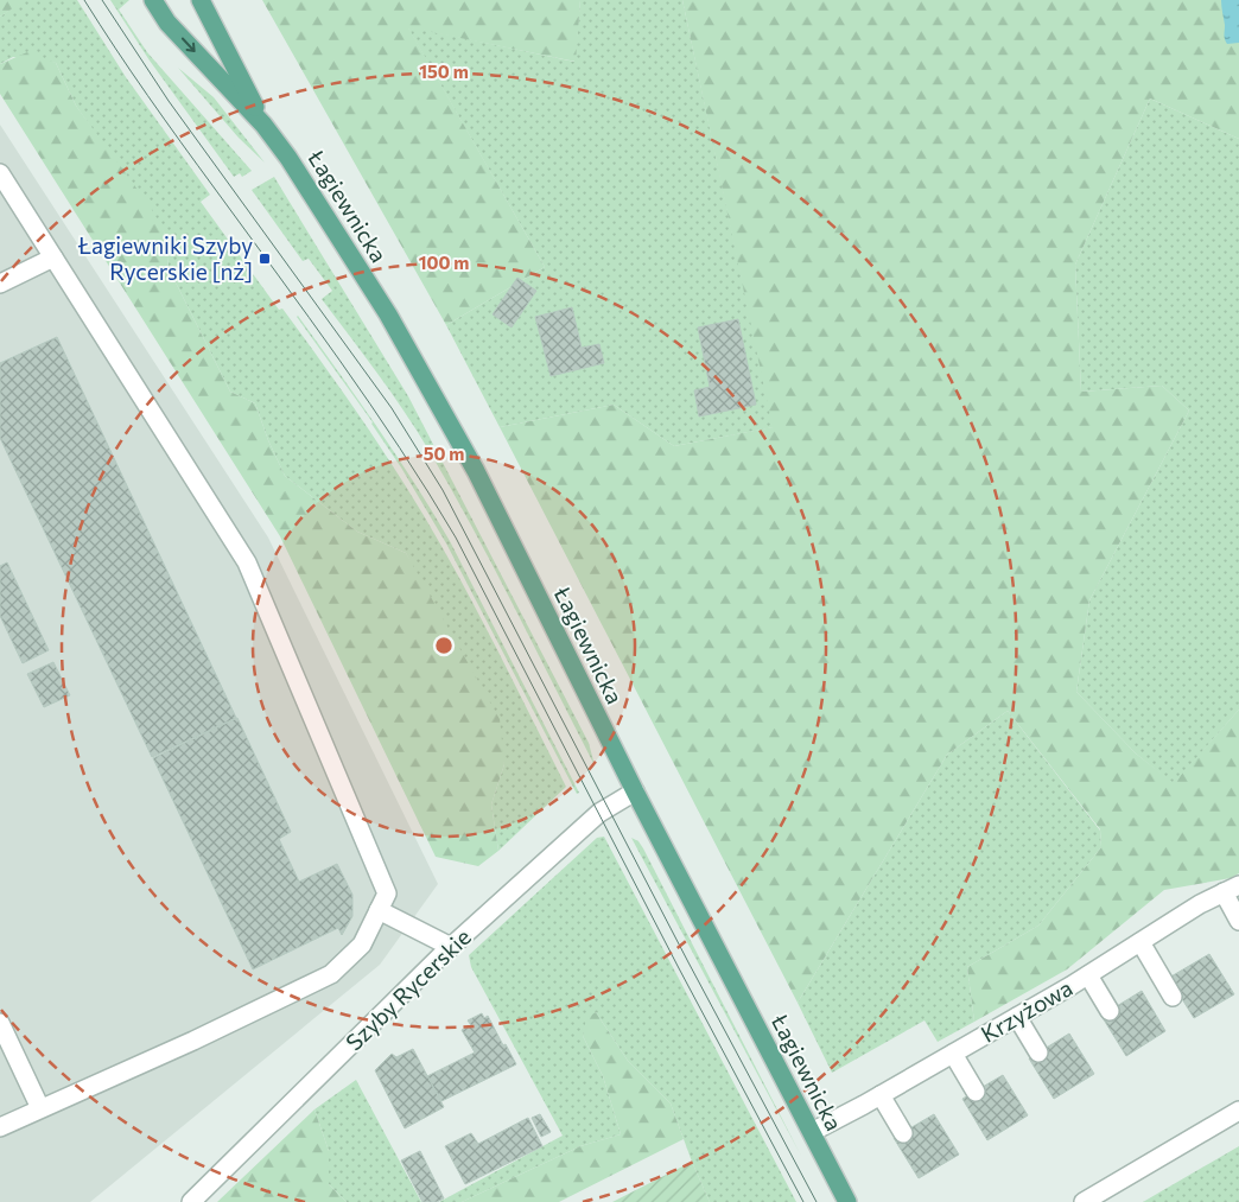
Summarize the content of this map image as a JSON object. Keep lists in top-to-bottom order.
{
  "streets": {
    "main road": ["Łagiewnicka"],
    "street": ["Szyby Rycerskie", "Krzyżowa"]
  },
  "crossings": [
    ["Łagiewnicka", "Szyby Rycerskie"],
    ["Łagiewnicka", "Krzyżowa"]
  ],
  "places": {
    "transit": ["Łagiewniki Szyby Rycerskie [nż]"]
  },
  "rings": ["150 m", "100 m", "50 m"]
}
